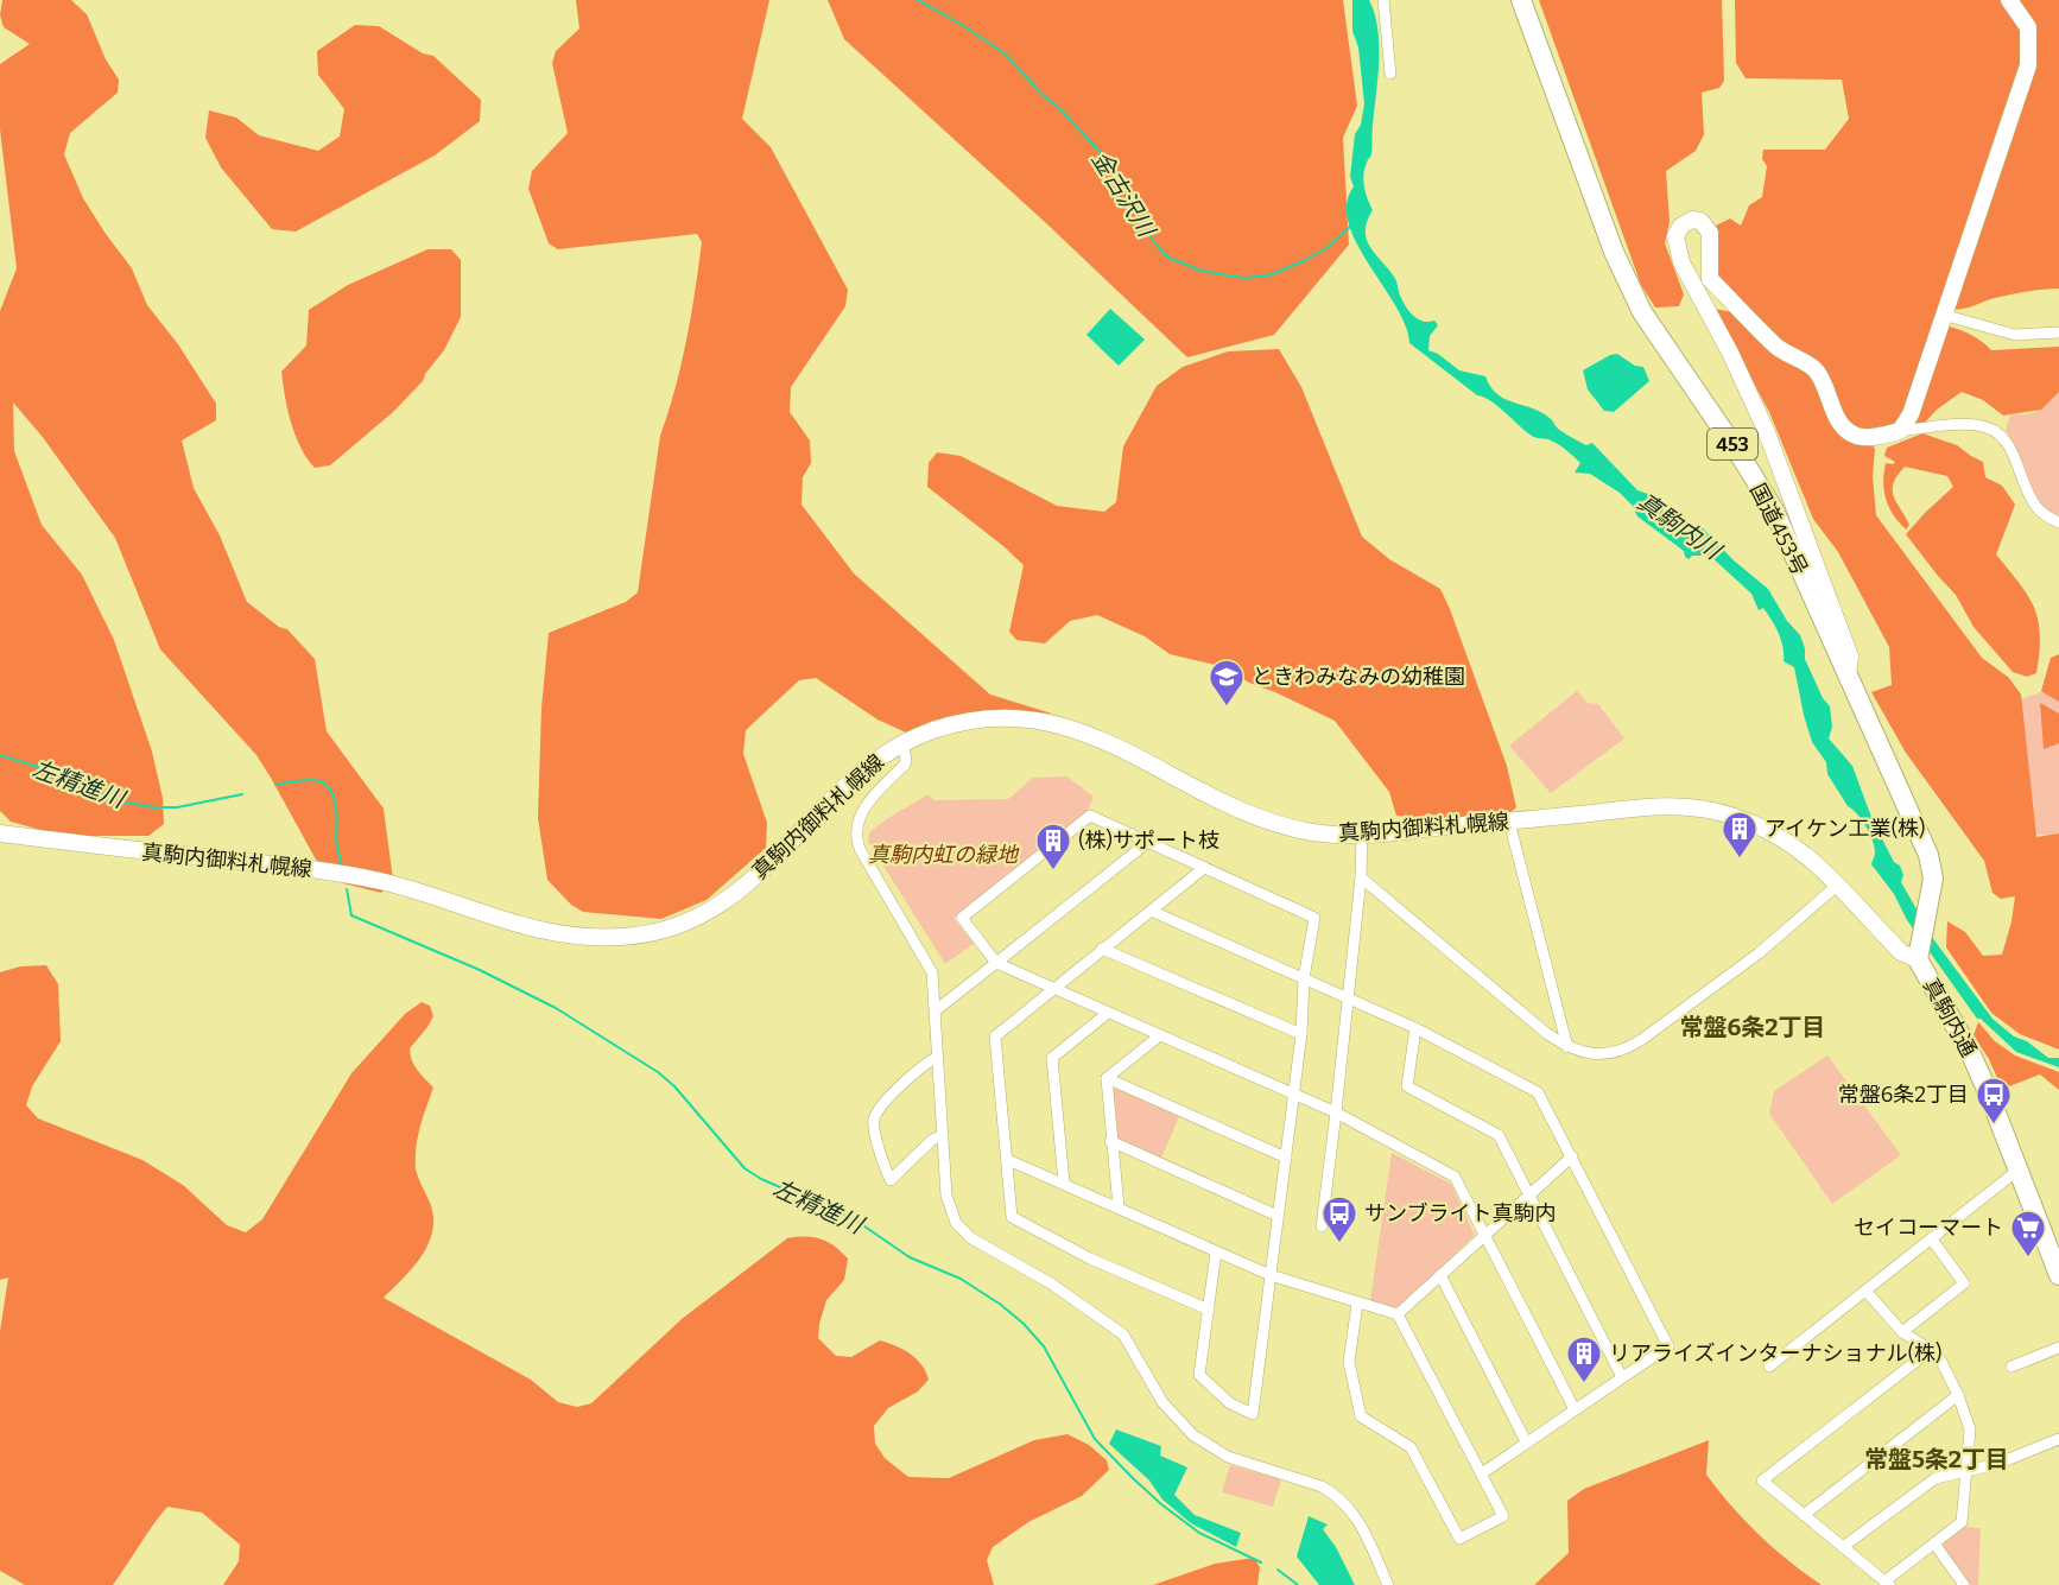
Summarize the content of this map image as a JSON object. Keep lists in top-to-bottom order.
{
  "streets": {
    "highway": ["453", "国道453号", "真駒内通"],
    "main road": ["真駒内御料札幌線"]
  },
  "crossings": [
    ["国道453号", "真駒内御料札幌線"],
    ["国道453号", "真駒内通"],
    ["真駒内御料札幌線", "真駒内通"]
  ],
  "districts": ["常盤6条2丁目", "常盤5条2丁目"],
  "water": ["金古沢川", "真駒内川", "左精進川"],
  "parks": ["真駒内虹の緑地"],
  "places": {
    "school or university": ["ときわみなみの幼稚園"],
    "building": ["アイケン工業(株)", "(株)サポート枝", "リアライズインターナショナル(株)"],
    "bus stop": ["常盤6条2丁目", "サンブライト真駒内"],
    "supermarket": ["セイコーマート"]
  }
}
